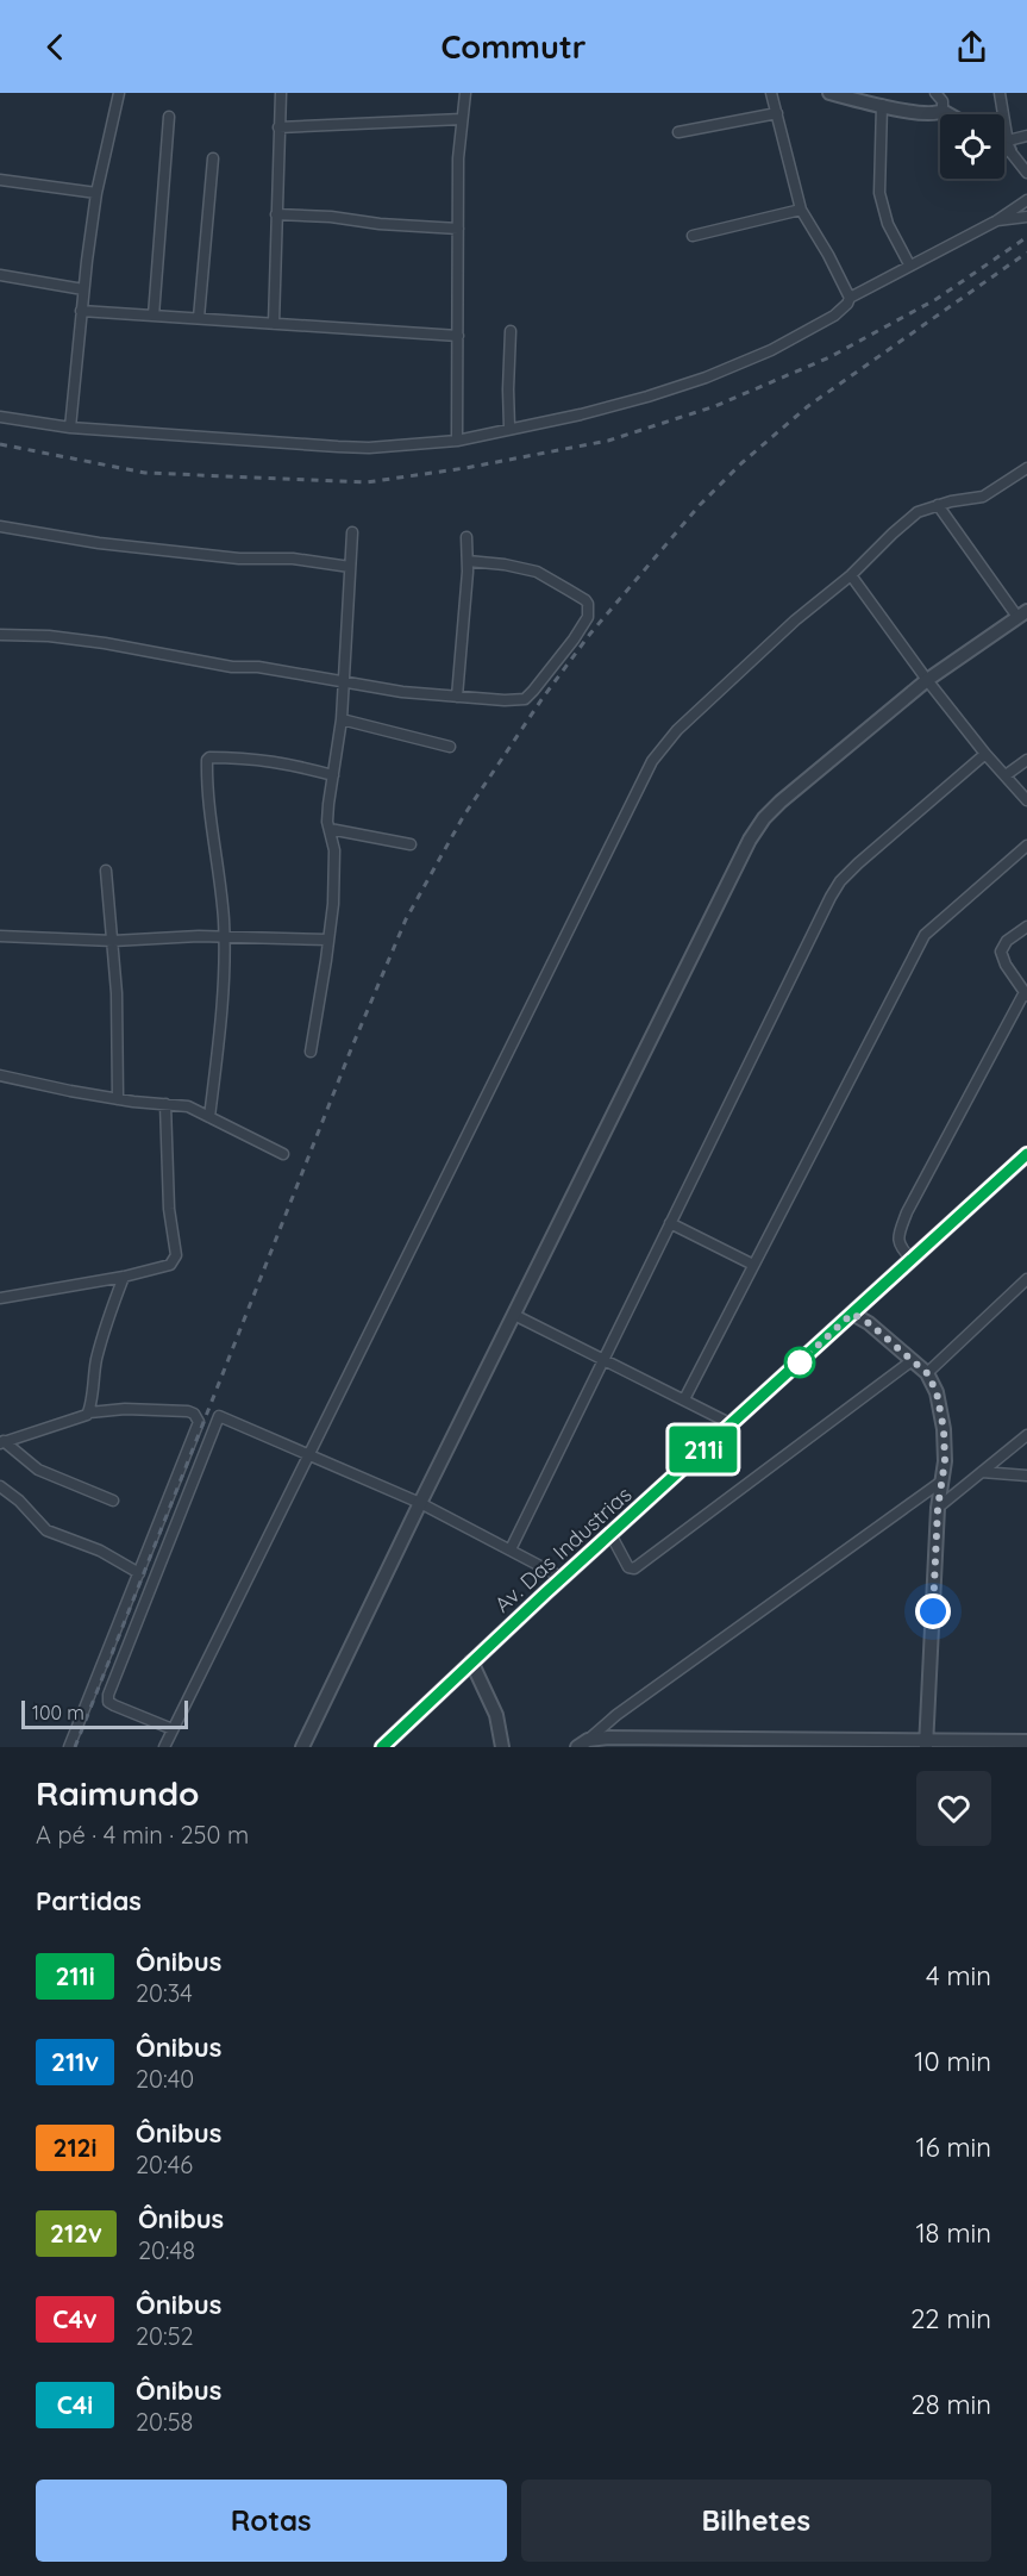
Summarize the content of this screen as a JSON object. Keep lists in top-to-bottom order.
{
  "streets": {
    "main road": ["Av. Das Industrias"]
  },
  "lines": ["bus line 211i"],
  "scale_bar": "100 m",
  "page": {
    "header": "Commutr",
    "on_map": "211i",
    "scale": "100 m",
    "heading": [
      ["Raimundo", "A pé · 4 min · 250 m"],
      "Partidas"
    ],
    "list": [
      {
        "mark": "211i",
        "name": "Ônibus",
        "note": "20:34",
        "value": "4 min"
      },
      {
        "mark": "211v",
        "name": "Ônibus",
        "note": "20:40",
        "value": "10 min"
      },
      {
        "mark": "212i",
        "name": "Ônibus",
        "note": "20:46",
        "value": "16 min"
      },
      {
        "mark": "212v",
        "name": "Ônibus",
        "note": "20:48",
        "value": "18 min"
      },
      {
        "mark": "C4v",
        "name": "Ônibus",
        "note": "20:52",
        "value": "22 min"
      },
      {
        "mark": "C4i",
        "name": "Ônibus",
        "note": "20:58",
        "value": "28 min"
      }
    ],
    "buttons": ["Rotas", "Bilhetes"]
  }
}
